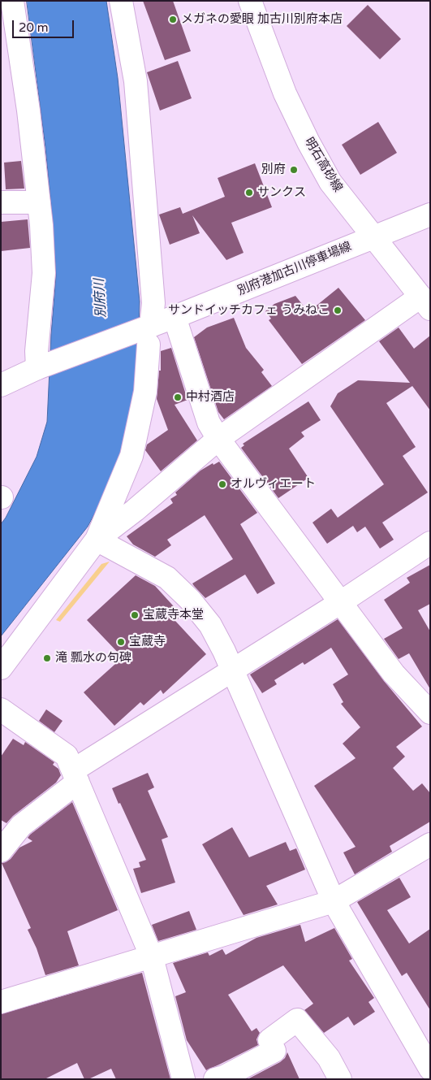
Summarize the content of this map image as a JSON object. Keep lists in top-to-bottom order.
{
  "streets": {
    "street": ["明石高砂線", "別府港加古川停車場線"]
  },
  "crossings": [
    ["明石高砂線", "別府港加古川停車場線"]
  ],
  "water": ["別府川"],
  "places": [
    "メガネの愛眼 加古川別府本店",
    "別府",
    "サンクス",
    "サンドイッチカフェ うみねこ",
    "中村酒店",
    "オルヴィエート",
    "宝蔵寺本堂",
    "宝蔵寺",
    "滝 瓢水の句碑"
  ],
  "scale_bar": "20 m"
}
